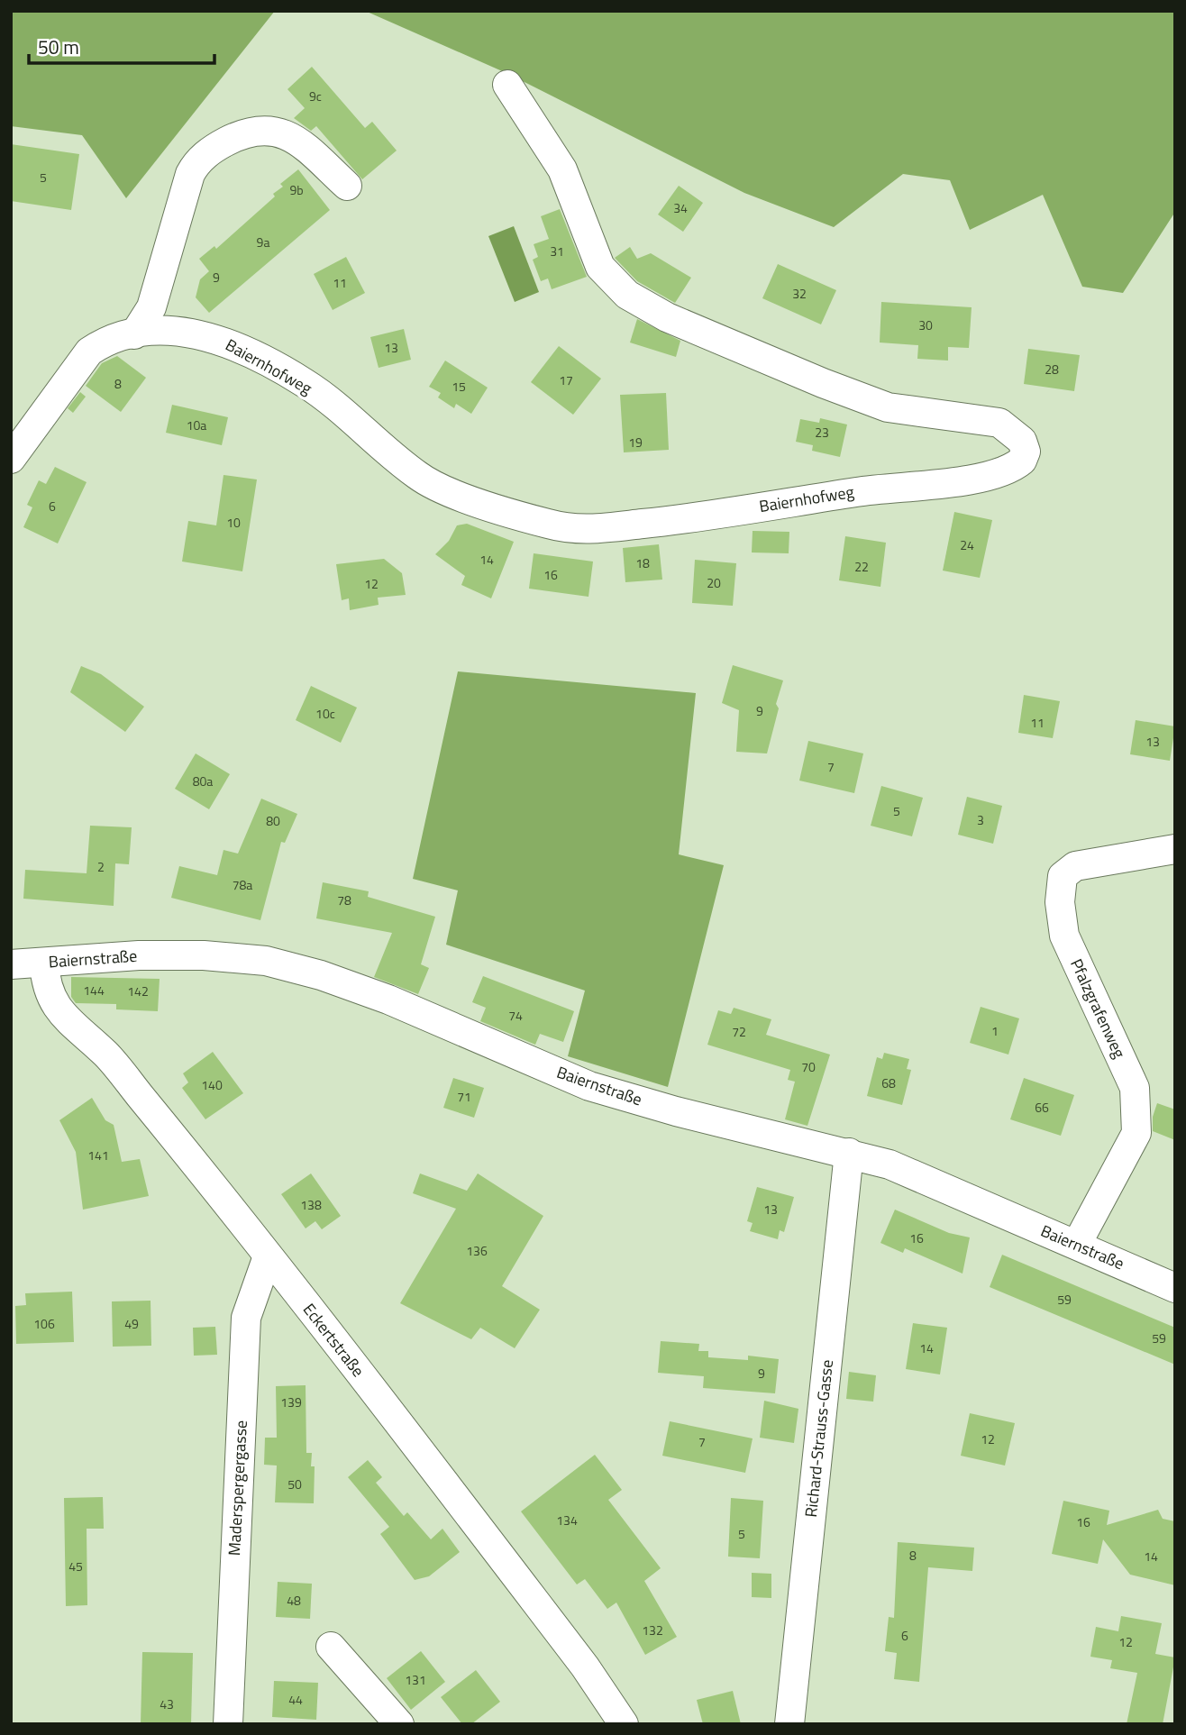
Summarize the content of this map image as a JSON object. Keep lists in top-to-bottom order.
{
  "streets": {
    "street": [
      "Baiernhofweg",
      "Baiernstraße",
      "Pfalzgrafenweg",
      "Eckertstraße",
      "Richard-Strauss-Gasse",
      "Maderspergergasse"
    ]
  },
  "crossings": [
    ["Baiernstraße", "Pfalzgrafenweg"],
    ["Baiernstraße", "Eckertstraße"],
    ["Baiernstraße", "Richard-Strauss-Gasse"],
    ["Eckertstraße", "Maderspergergasse"]
  ],
  "house_numbers": [
    "9c",
    "5",
    "9b",
    "34",
    "9a",
    "31",
    "9",
    "11",
    "32",
    "30",
    "13",
    "28",
    "17",
    "8",
    "15",
    "10a",
    "23",
    "19",
    "6",
    "10",
    "24",
    "14",
    "18",
    "22",
    "16",
    "20",
    "12",
    "9",
    "10c",
    "11",
    "13",
    "7",
    "80a",
    "5",
    "3",
    "80",
    "2",
    "78a",
    "78",
    "144",
    "142",
    "74",
    "1",
    "72",
    "70",
    "68",
    "140",
    "71",
    "66",
    "141",
    "138",
    "13",
    "16",
    "136",
    "59",
    "106",
    "49",
    "59",
    "14",
    "9",
    "139",
    "12",
    "7",
    "50",
    "134",
    "16",
    "5",
    "8",
    "14",
    "45",
    "48",
    "132",
    "6",
    "12",
    "131",
    "44",
    "43"
  ],
  "scale_bar": "50 m"
}
